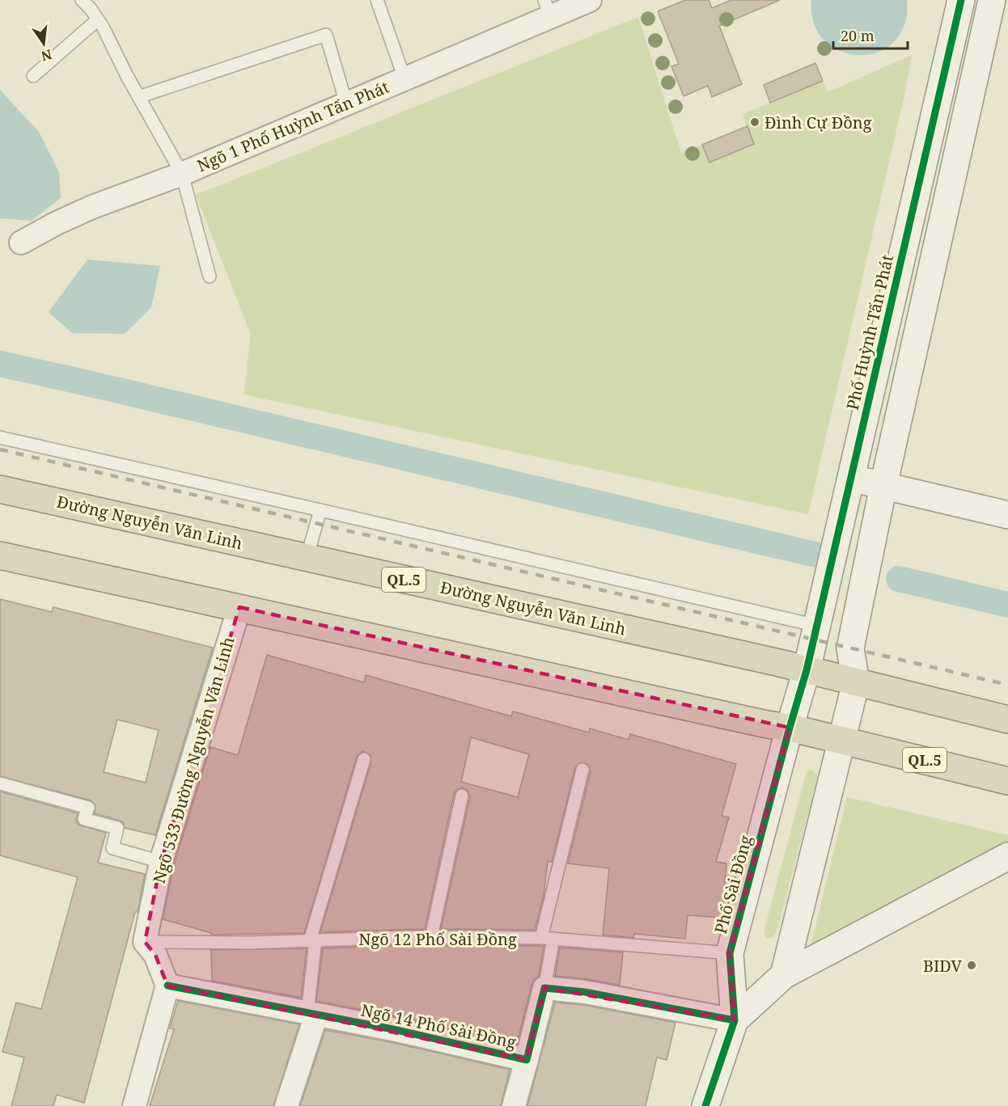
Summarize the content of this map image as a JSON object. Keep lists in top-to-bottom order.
{
  "streets": {
    "highway": ["Đường Nguyễn Văn Linh", "QL.5"],
    "street": [
      "Ngõ 1 Phố Huỳnh Tấn Phát",
      "Phố Huỳnh Tấn Phát",
      "Ngõ 533 Đường Nguyễn Văn Linh",
      "Phố Sài Đồng",
      "Ngõ 14 Phố Sài Đồng"
    ],
    "lane": ["Ngõ 12 Phố Sài Đồng"]
  },
  "crossings": [
    ["Phố Huỳnh Tấn Phát", "Đường Nguyễn Văn Linh"],
    ["Phố Huỳnh Tấn Phát", "Phố Sài Đồng"],
    ["Đường Nguyễn Văn Linh", "Phố Sài Đồng"],
    ["QL.5", "Ngõ 533 Đường Nguyễn Văn Linh"],
    ["QL.5", "Phố Sài Đồng"],
    ["Ngõ 533 Đường Nguyễn Văn Linh", "Ngõ 12 Phố Sài Đồng"],
    ["Phố Sài Đồng", "Ngõ 12 Phố Sài Đồng"]
  ],
  "places": ["Đình Cự Đồng", "BIDV"],
  "scale_bar": "20 m",
  "north": "bottom"
}
